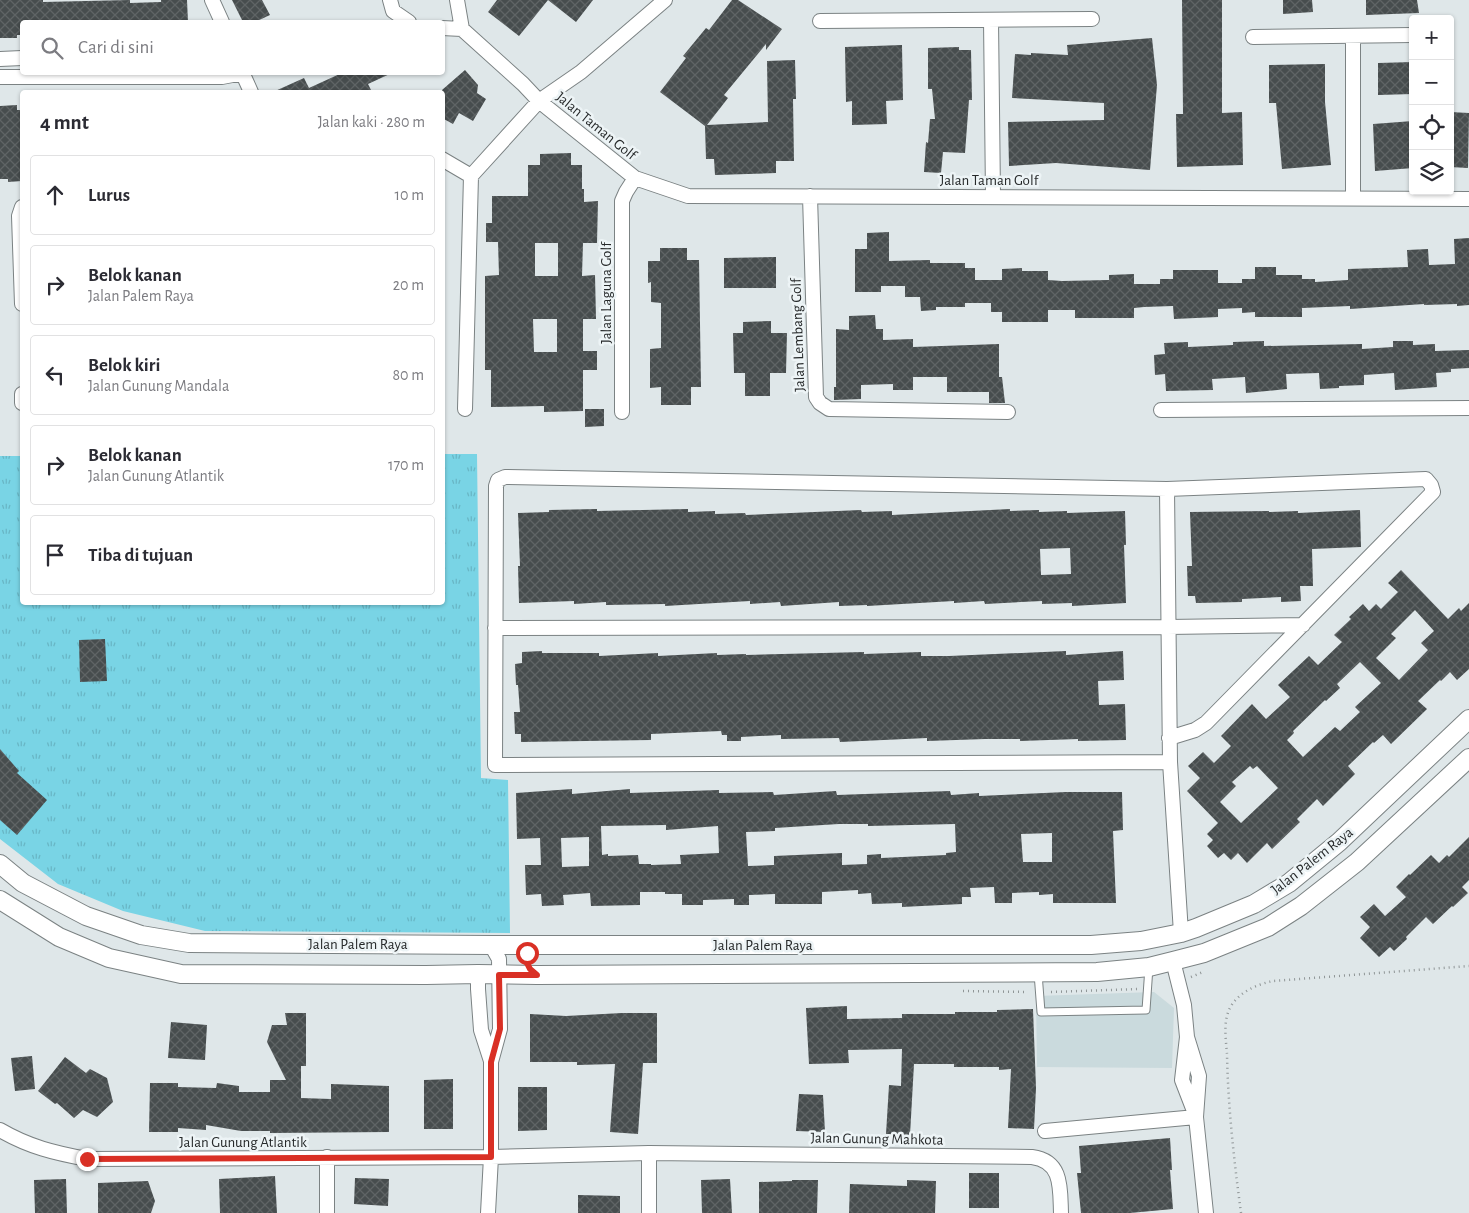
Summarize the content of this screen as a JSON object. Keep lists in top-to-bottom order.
{
  "streets": {
    "street": [
      "Jalan Taman Golf",
      "Jalan Laguna Golf",
      "Jalan Lembang Golf",
      "Jalan Palem Raya",
      "Jalan Gunung Mahkota",
      "Jalan Gunung Atlantik"
    ]
  },
  "crossings": [
    ["Jalan Taman Golf", "Jalan Laguna Golf"],
    ["Jalan Taman Golf", "Jalan Lembang Golf"],
    ["Jalan Gunung Mahkota", "Jalan Gunung Atlantik"]
  ],
  "page": {
    "map_buttons": ["+", "−"],
    "search": "Cari di sini",
    "heading": ["4 mnt", "Jalan kaki · 280 m"],
    "list": [
      ["Lurus", "10 m"],
      ["Belok kanan", "Jalan Palem Raya", "20 m"],
      ["Belok kiri", "Jalan Gunung Mandala", "80 m"],
      ["Belok kanan", "Jalan Gunung Atlantik", "170 m"],
      "Tiba di tujuan"
    ]
  }
}
